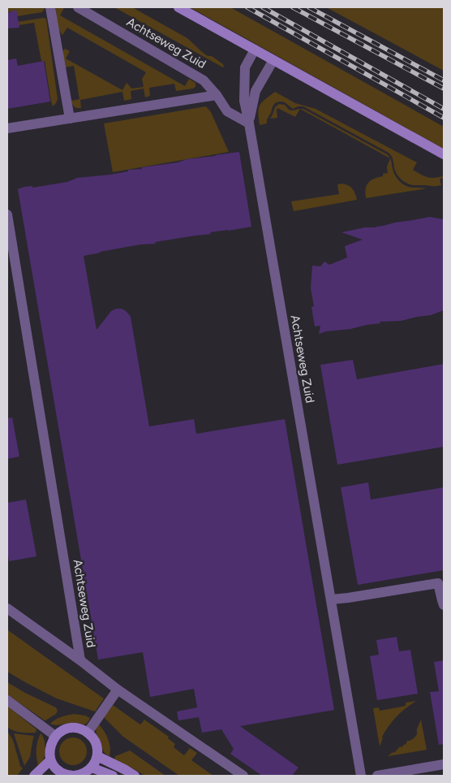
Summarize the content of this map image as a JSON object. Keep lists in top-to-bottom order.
{
  "streets": {
    "street": ["Achtseweg Zuid"]
  }
}
